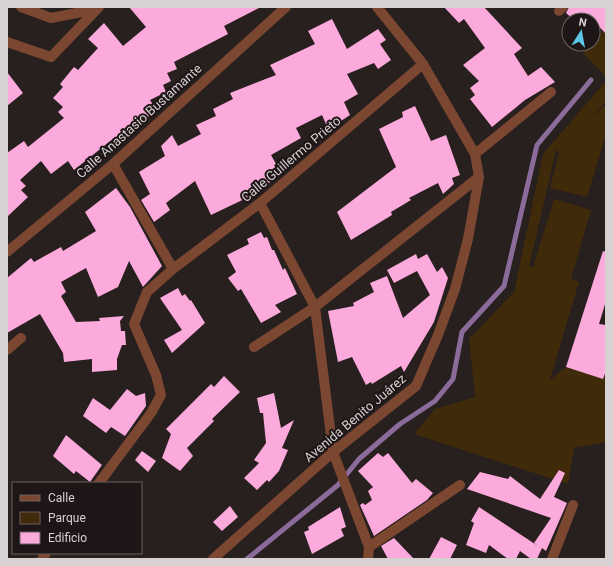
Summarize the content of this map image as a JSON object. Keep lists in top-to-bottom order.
{
  "streets": {
    "street": ["Calle Anastasio Bustamante", "Calle Guillermo Prieto", "Avenida Benito Juárez"]
  },
  "crossings": [
    ["Calle Guillermo Prieto", "Avenida Benito Juárez"]
  ],
  "legend": ["Calle", "Parque", "Edificio"],
  "north": "top"
}
